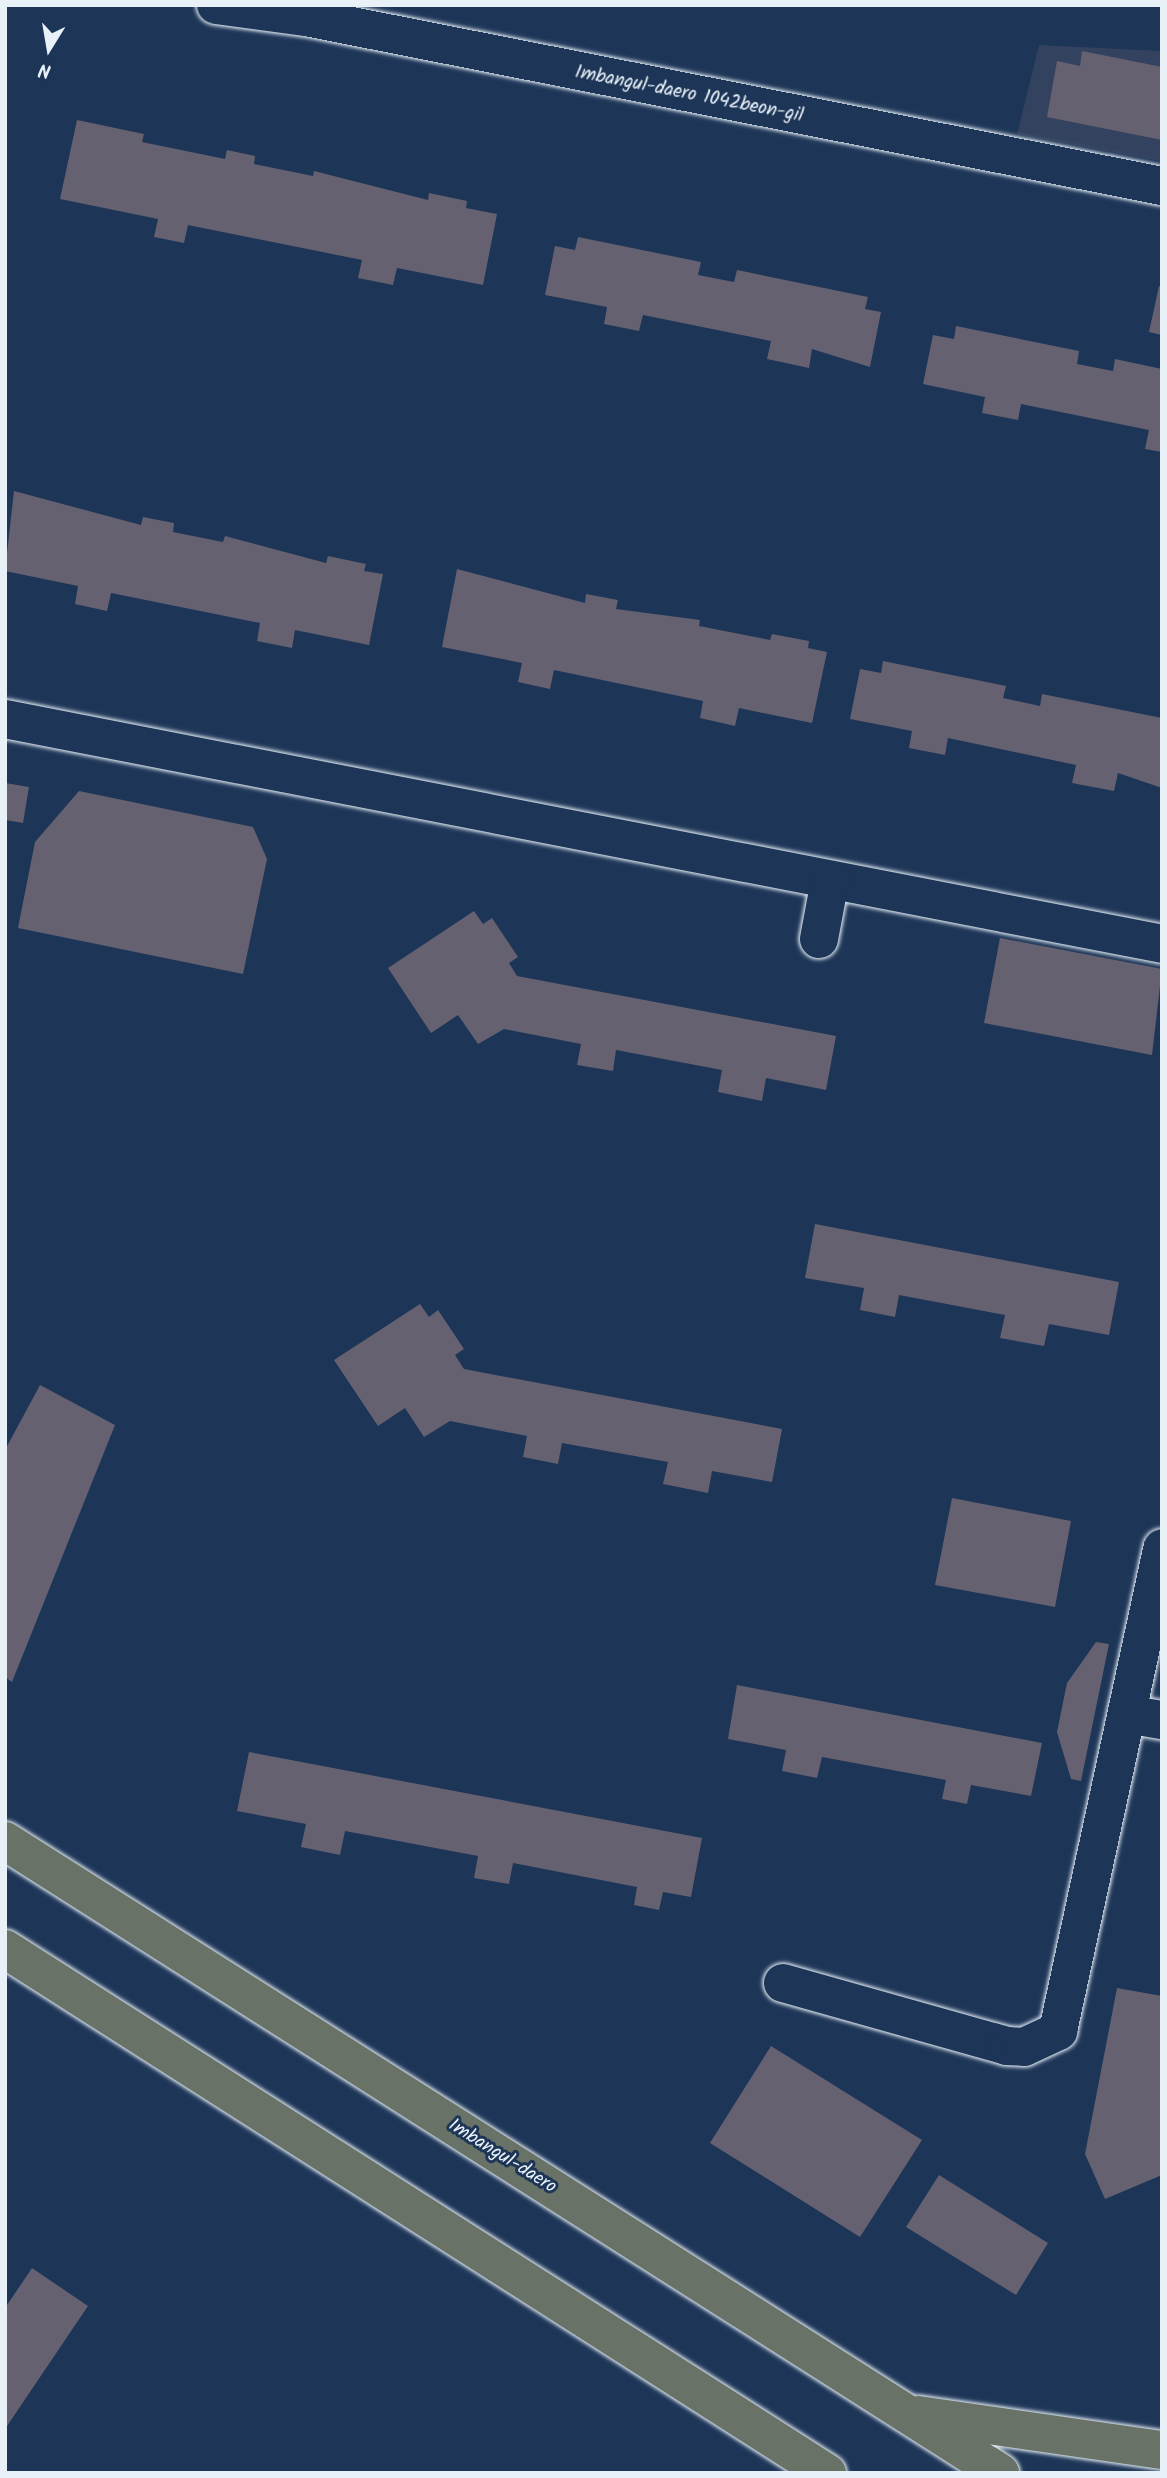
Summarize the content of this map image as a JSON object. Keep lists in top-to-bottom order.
{
  "streets": {
    "main road": ["Imbangul-daero"],
    "street": ["Imbangul-daero 1042beon-gil"]
  },
  "north": "bottom"
}
